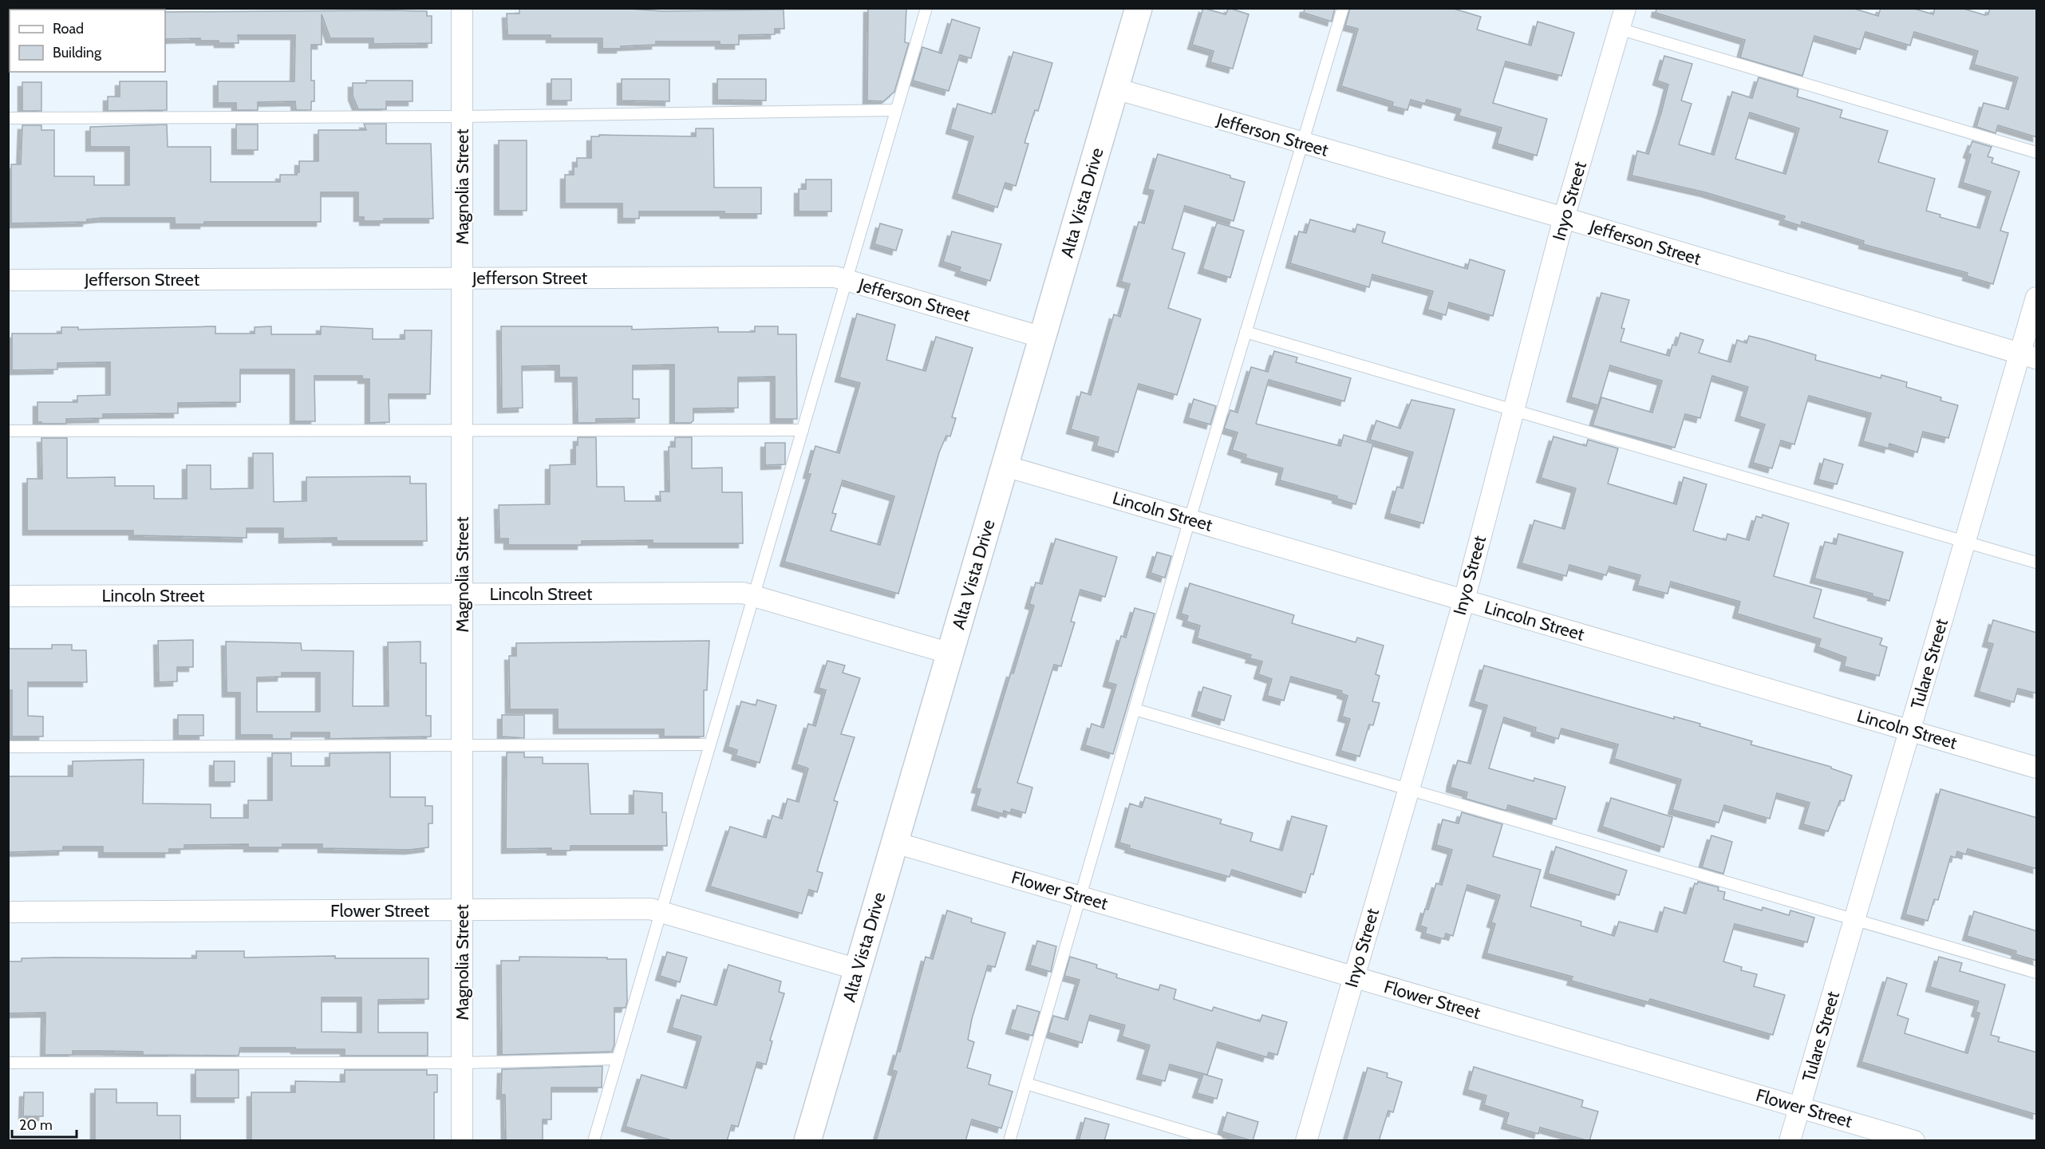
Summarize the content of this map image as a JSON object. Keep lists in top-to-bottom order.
{
  "streets": {
    "street": [
      "Jefferson Street",
      "Magnolia Street",
      "Inyo Street",
      "Alta Vista Drive",
      "Lincoln Street",
      "Tulare Street",
      "Flower Street"
    ]
  },
  "crossings": [
    ["Jefferson Street", "Magnolia Street"],
    ["Jefferson Street", "Inyo Street"],
    ["Jefferson Street", "Alta Vista Drive"],
    ["Jefferson Street", "Tulare Street"],
    ["Magnolia Street", "Lincoln Street"],
    ["Magnolia Street", "Flower Street"],
    ["Inyo Street", "Lincoln Street"],
    ["Inyo Street", "Flower Street"],
    ["Alta Vista Drive", "Lincoln Street"],
    ["Alta Vista Drive", "Flower Street"],
    ["Lincoln Street", "Tulare Street"],
    ["Tulare Street", "Flower Street"]
  ],
  "legend": ["Road", "Building"],
  "scale_bar": "20 m"
}
